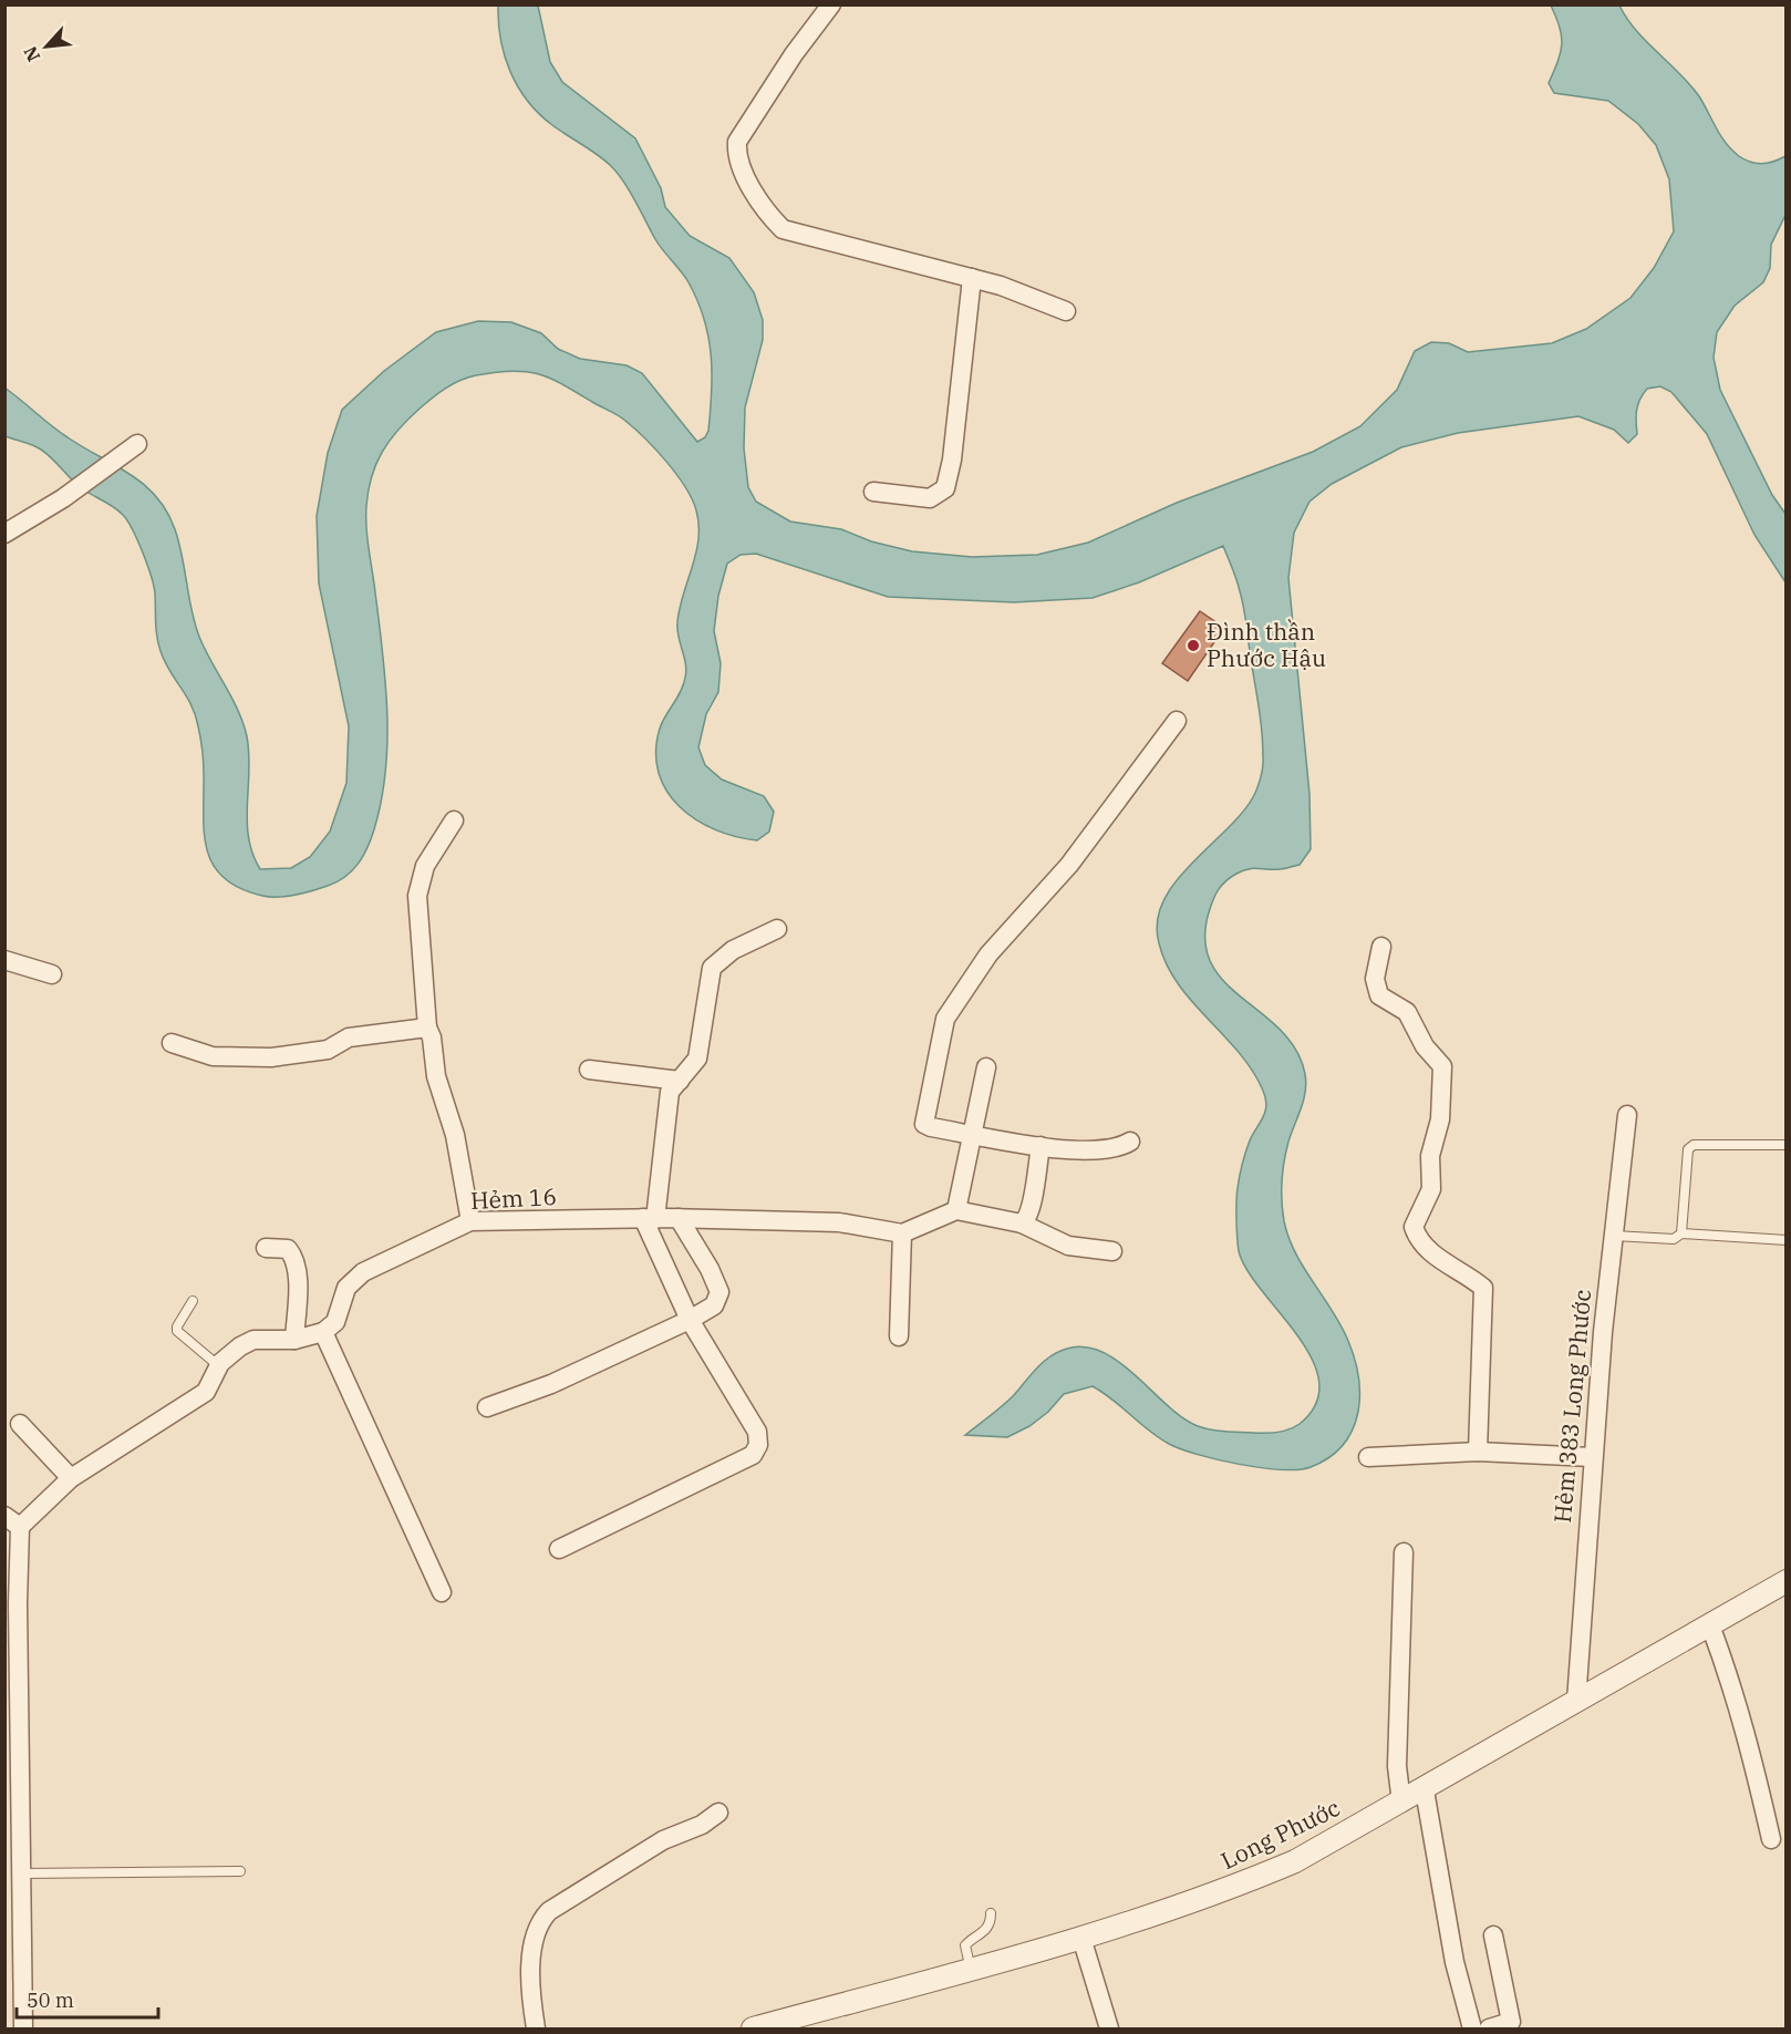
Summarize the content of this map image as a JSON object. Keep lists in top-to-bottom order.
{
  "streets": {
    "street": ["Hẻm 16", "Hẻm 383 Long Phước", "Long Phước"]
  },
  "crossings": [
    ["Hẻm 383 Long Phước", "Long Phước"]
  ],
  "places": ["Đình thần Phước Hậu"],
  "scale_bar": "50 m",
  "north": "bottom left"
}
